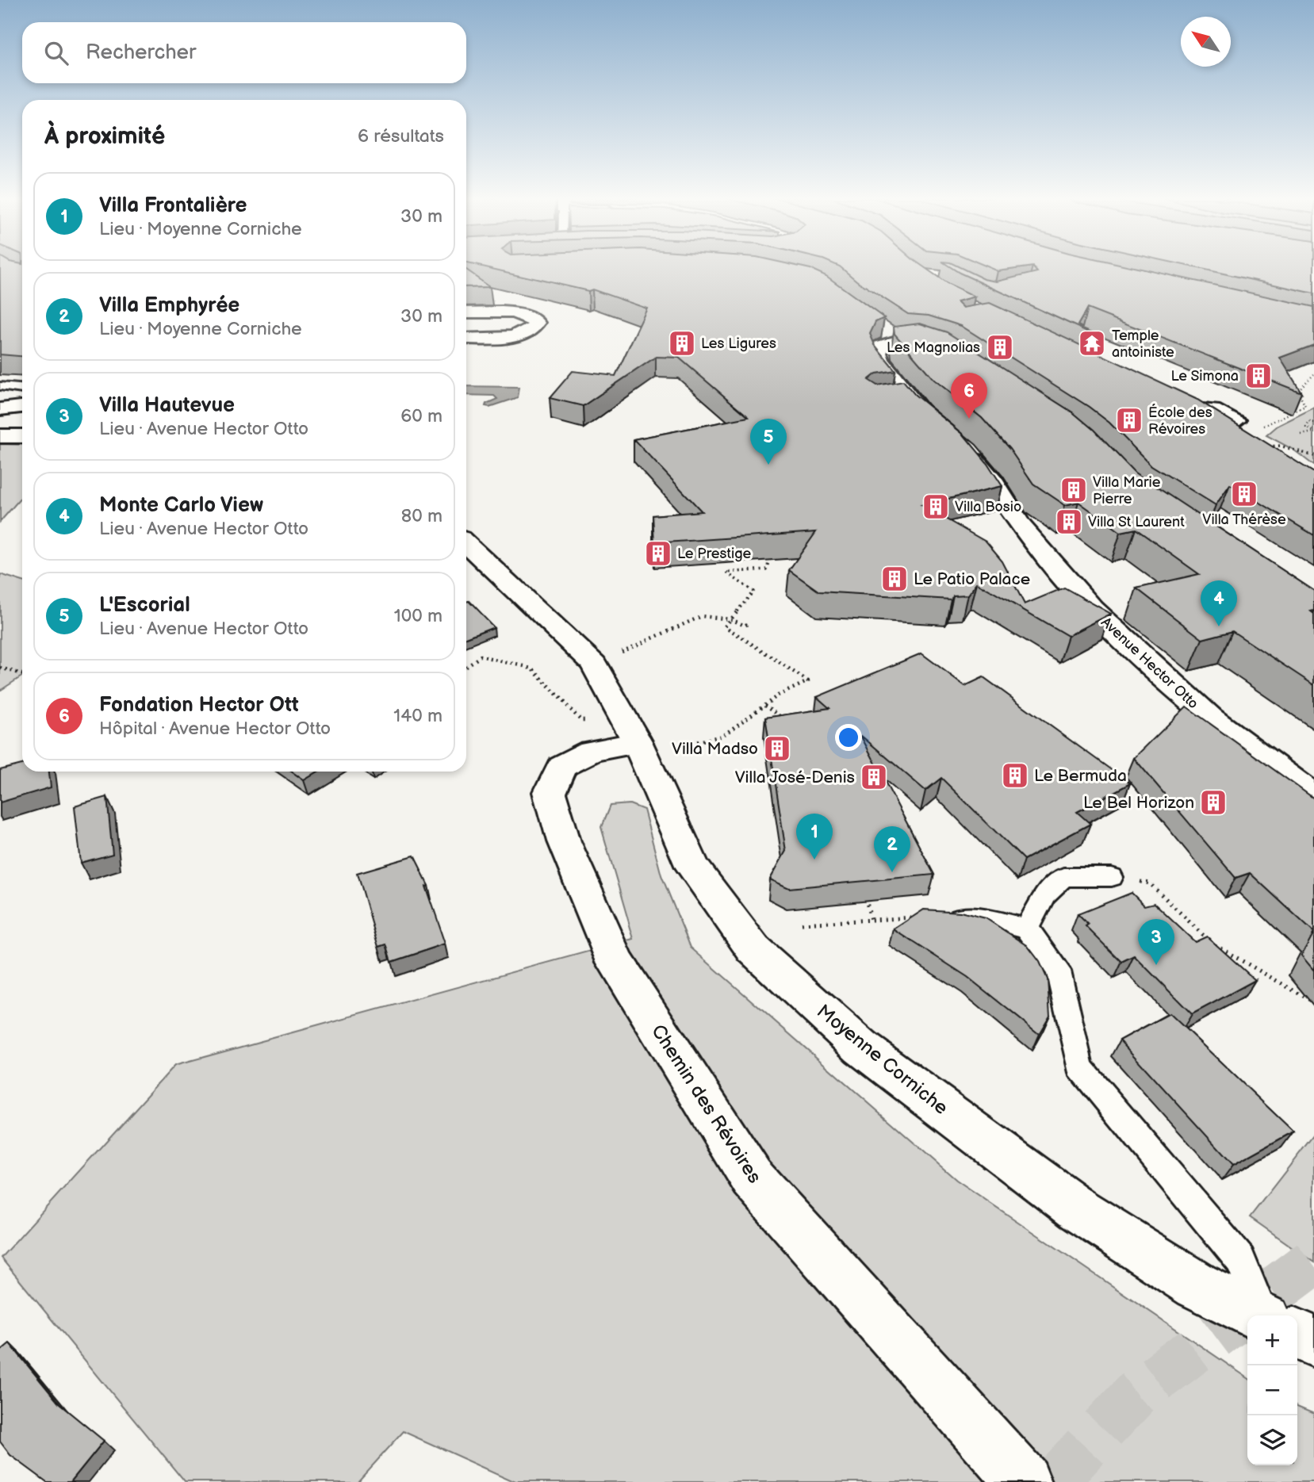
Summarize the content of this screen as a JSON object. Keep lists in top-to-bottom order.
{
  "streets": {
    "street": ["Avenue Hector Otto", "Moyenne Corniche", "Chemin des Révoires"]
  },
  "crossings": [
    ["Moyenne Corniche", "Chemin des Révoires"]
  ],
  "places": {
    "building": [
      "Les Ligures",
      "Les Magnolias",
      "Le Simona",
      "École des Révoires",
      "Villa Marie Pierre",
      "Villa Thérèse",
      "Villa Bosio",
      "Villa St Laurent",
      "Le Prestige",
      "Le Patio Palace",
      "Villa Madso",
      "Le Bermuda",
      "Villa José-Denis",
      "Le Bel Horizon"
    ],
    "temple": ["Temple antoiniste"]
  },
  "north": "top left",
  "page": {
    "search": "Rechercher",
    "heading": ["À proximité", "6 résultats"],
    "list": [
      {
        "mark": "1",
        "name": "Villa Frontalière",
        "note": "Lieu · Moyenne Corniche",
        "value": "30 m"
      },
      {
        "mark": "2",
        "name": "Villa Emphyrée",
        "note": "Lieu · Moyenne Corniche",
        "value": "30 m"
      },
      {
        "mark": "3",
        "name": "Villa Hautevue",
        "note": "Lieu · Avenue Hector Otto",
        "value": "60 m"
      },
      {
        "mark": "4",
        "name": "Monte Carlo View",
        "note": "Lieu · Avenue Hector Otto",
        "value": "80 m"
      },
      {
        "mark": "5",
        "name": "L'Escorial",
        "note": "Lieu · Avenue Hector Otto",
        "value": "100 m"
      },
      {
        "mark": "6",
        "name": "Fondation Hector Ott",
        "note": "Hôpital · Avenue Hector Otto",
        "value": "140 m"
      }
    ],
    "pins": [
      "6",
      "5",
      "4",
      "1",
      "2",
      "3"
    ],
    "map_buttons": ["+", "−"]
  }
}
